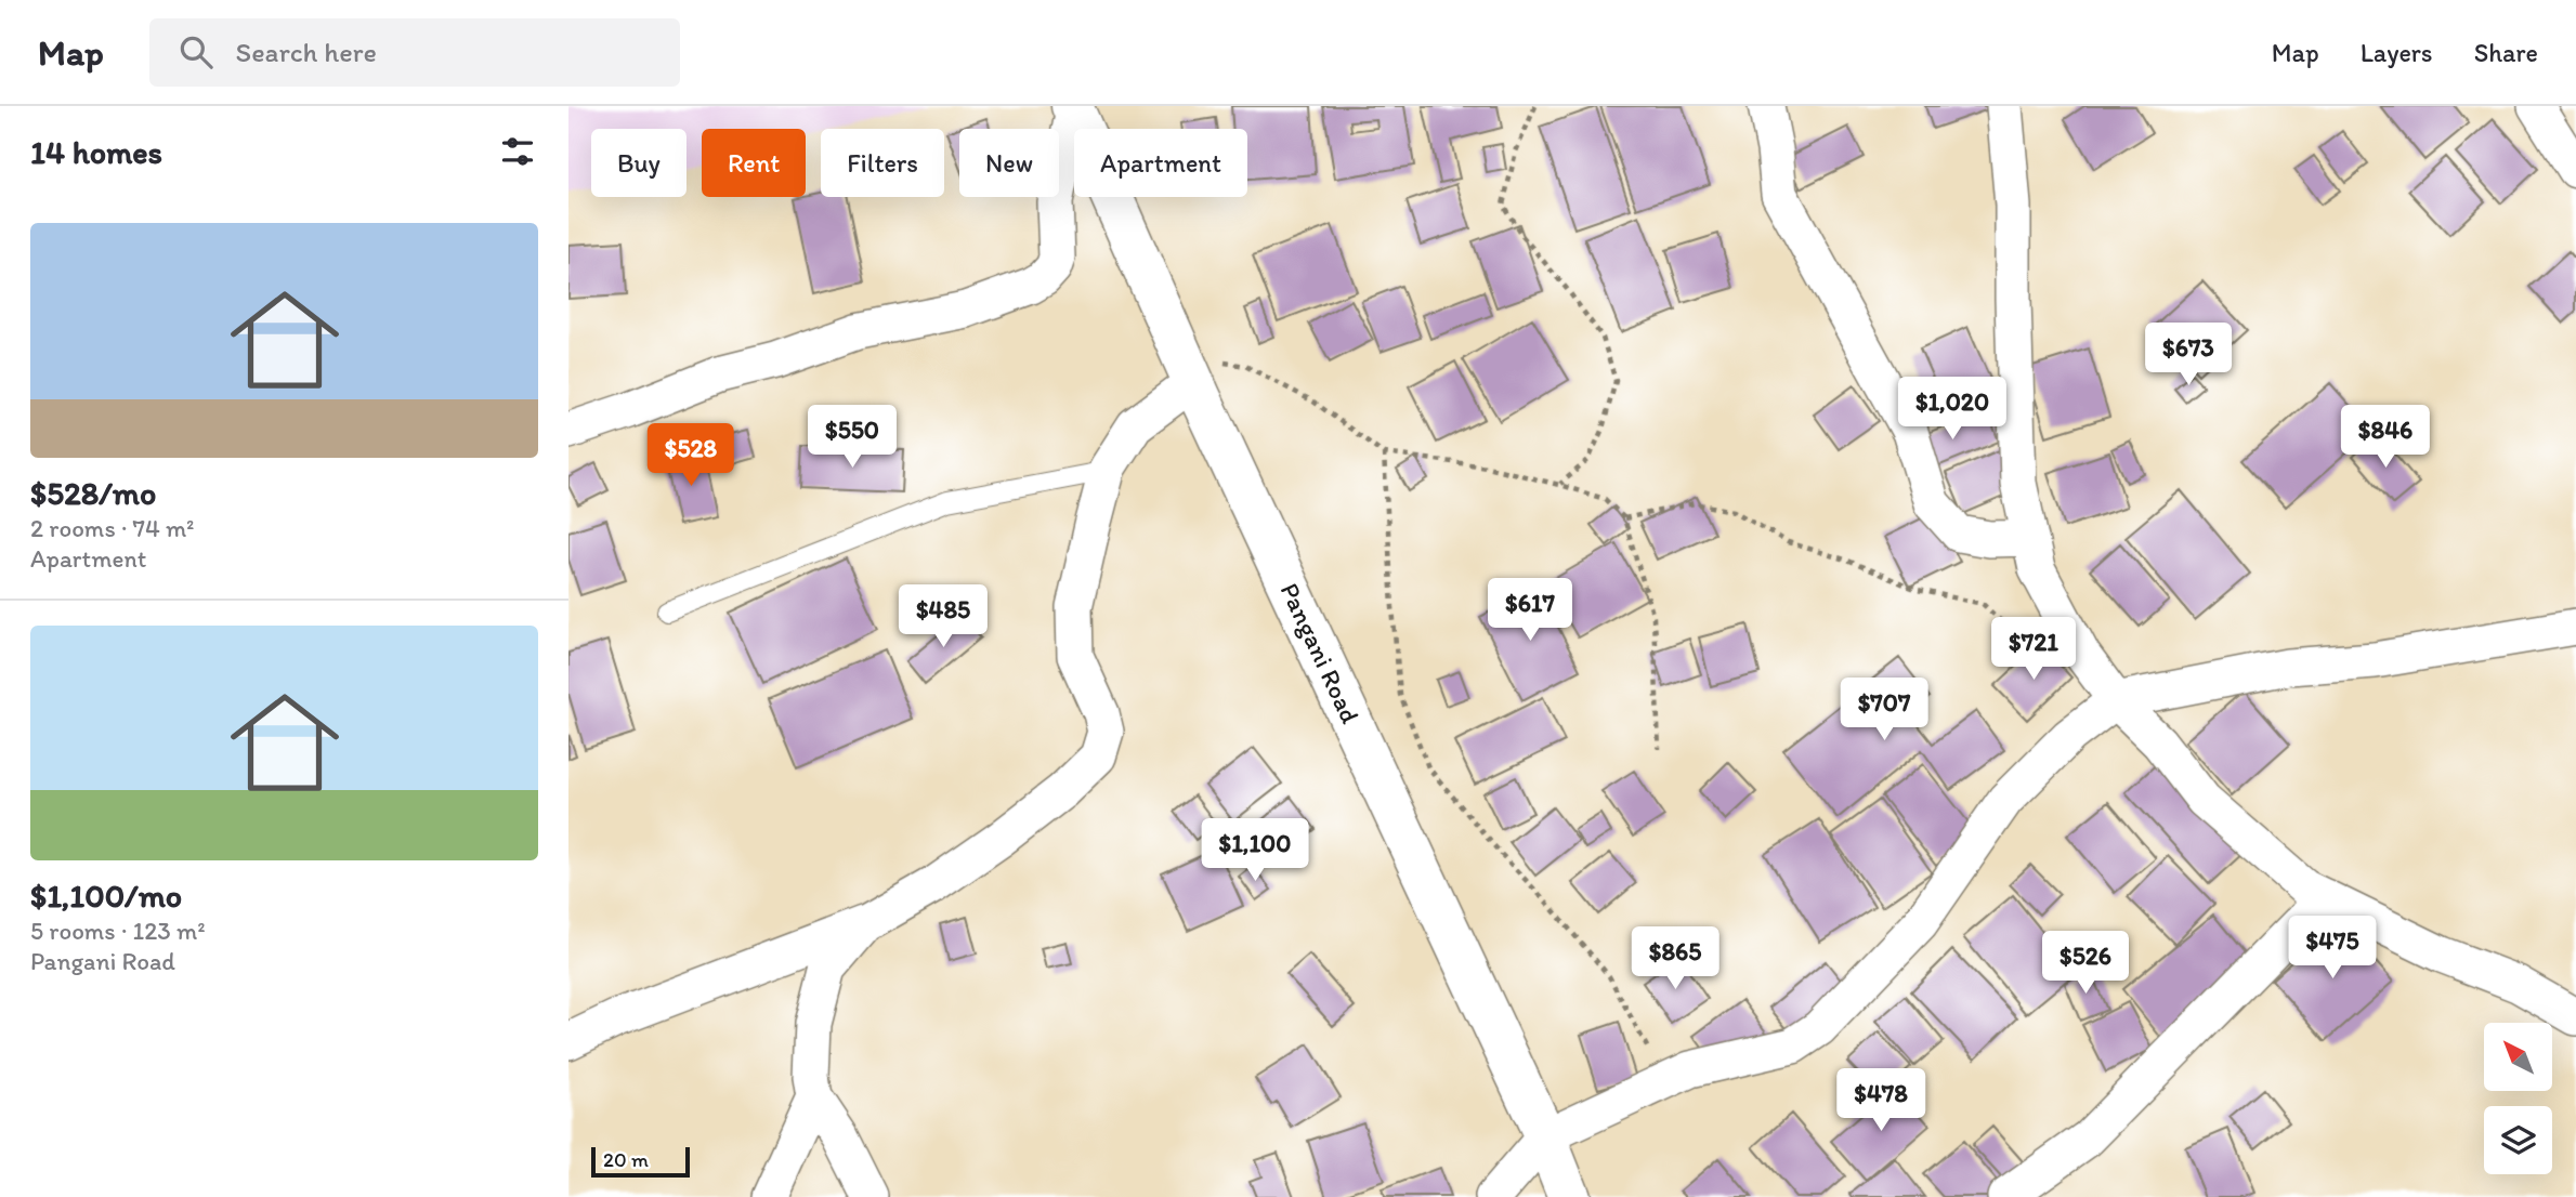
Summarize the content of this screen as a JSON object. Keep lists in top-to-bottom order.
{
  "streets": {
    "main road": ["Pangani Road"]
  },
  "scale_bar": "20 m",
  "north": "top left",
  "page": {
    "header": "Map",
    "search": "Search here",
    "nav": ["Map", "Layers", "Share"],
    "heading": "14 homes",
    "chip": [
      "Buy",
      "Rent",
      "Filters",
      "New",
      "Apartment"
    ],
    "list": [
      {
        "name": "$528/mo",
        "note": "2 rooms · 74 m² · Apartment"
      },
      {
        "name": "$1,100/mo",
        "note": "5 rooms · 123 m² · Pangani Road"
      }
    ],
    "price": [
      "$673",
      "$1,020",
      "$550",
      "$846",
      "$528",
      "$617",
      "$485",
      "$721",
      "$707",
      "$1,100",
      "$475",
      "$865",
      "$526",
      "$478"
    ],
    "scale": "20 m"
  }
}
